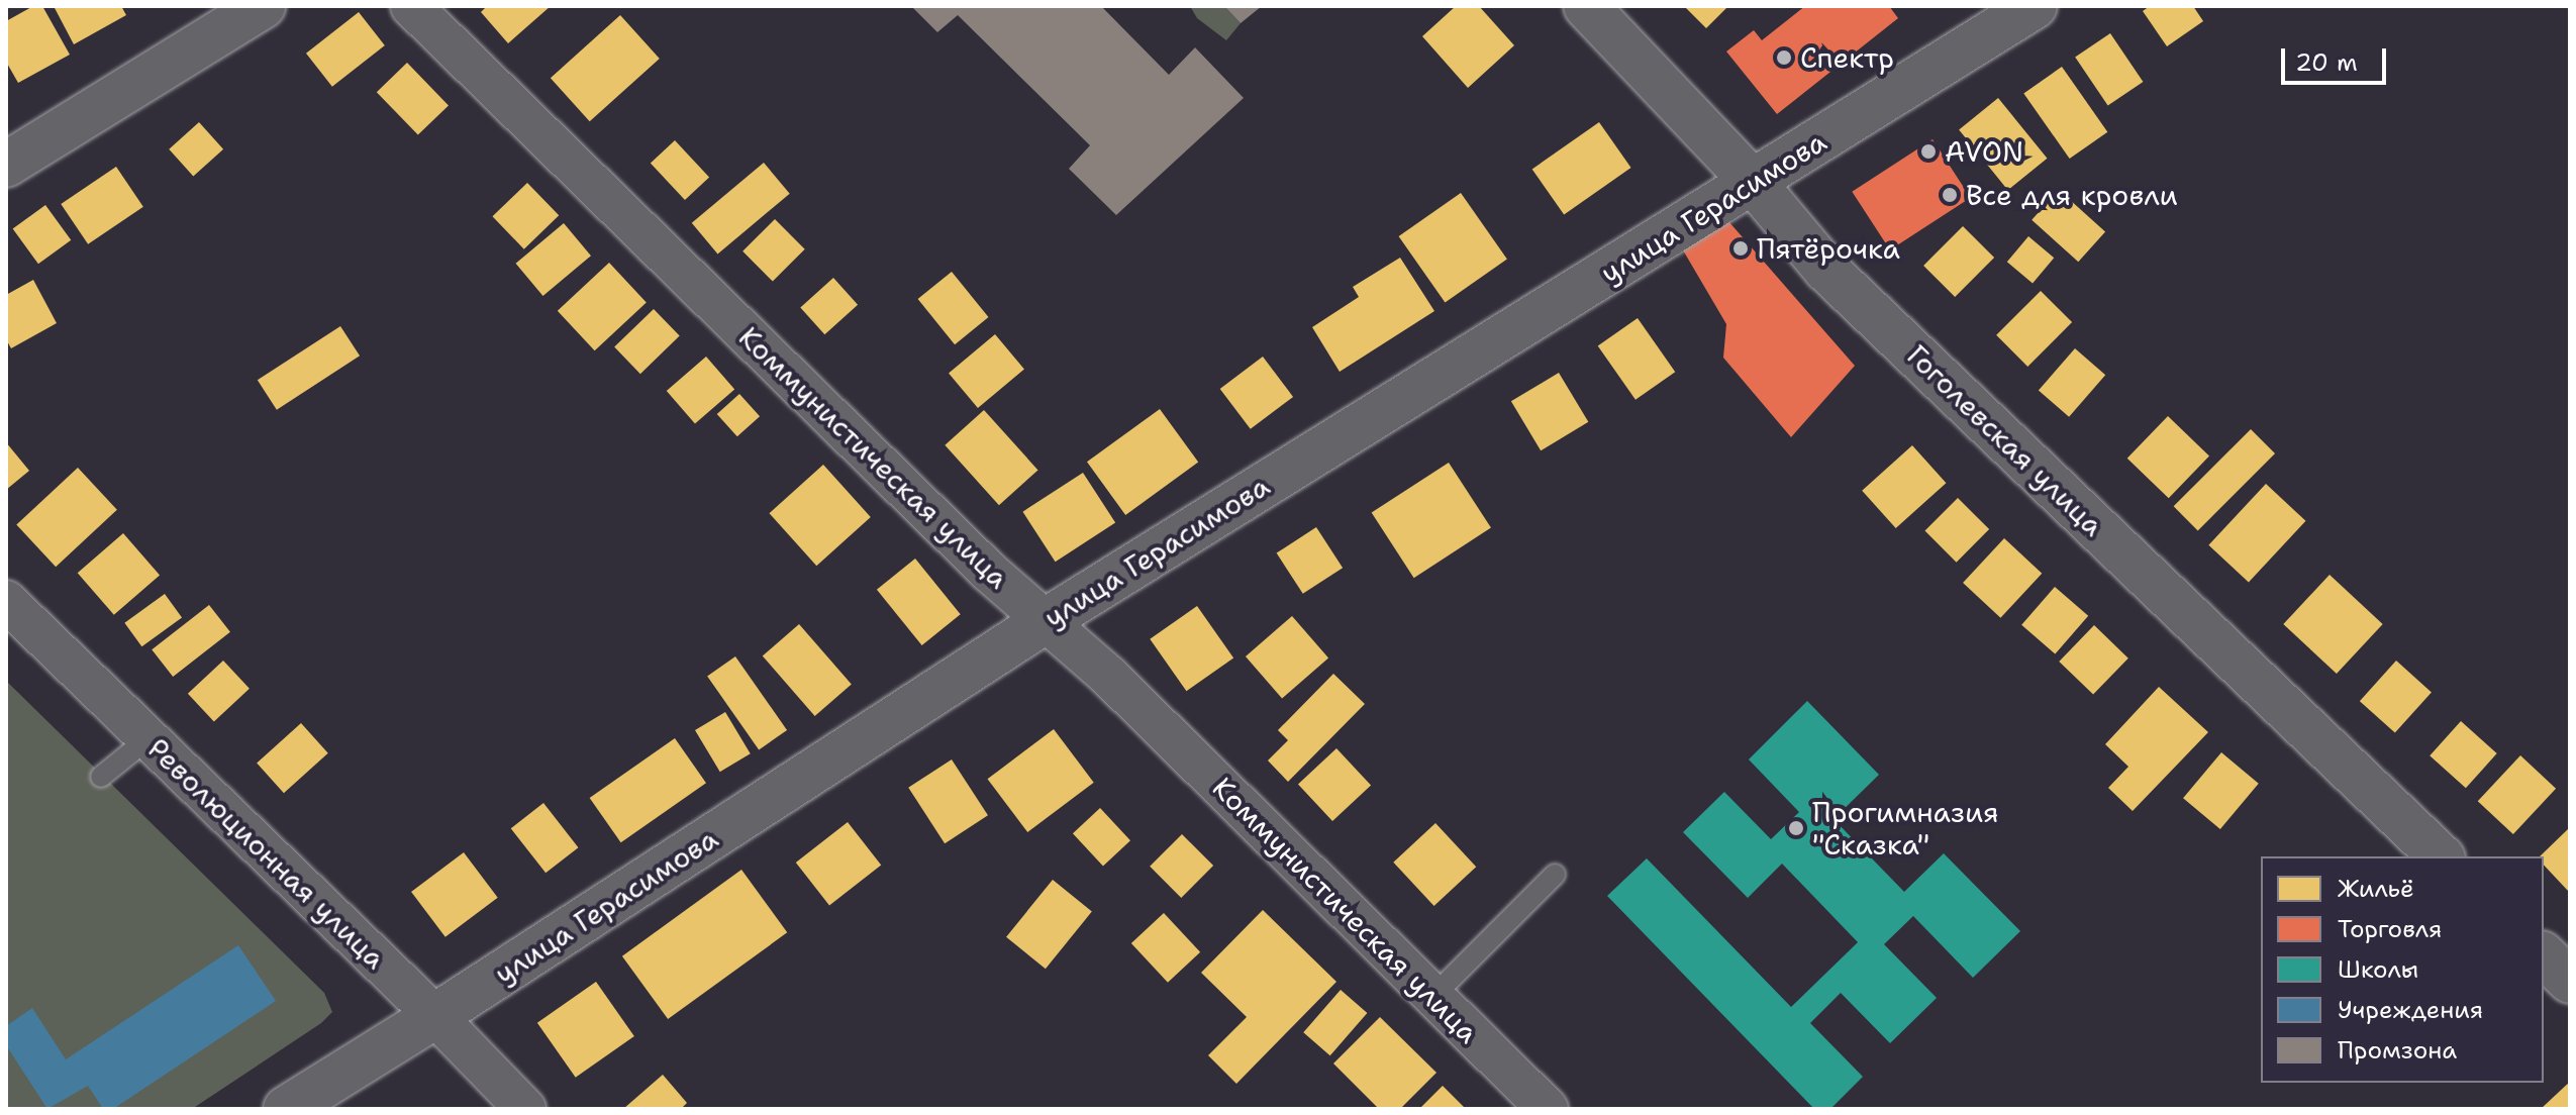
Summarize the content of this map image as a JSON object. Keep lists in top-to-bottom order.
{
  "streets": {
    "main road": ["улица Герасимова", "Гоголевская улица"],
    "street": ["Коммунистическая улица", "Революционная улица"]
  },
  "crossings": [
    ["улица Герасимова", "Гоголевская улица"],
    ["улица Герасимова", "Коммунистическая улица"],
    ["улица Герасимова", "Революционная улица"]
  ],
  "places": [
    "Спектр",
    "AVON",
    "Все для кровли",
    "Пятёрочка",
    "Прогимназия \"Сказка\""
  ],
  "legend": [
    "Жильё",
    "Торговля",
    "Школы",
    "Учреждения",
    "Промзона"
  ],
  "scale_bar": "20 m"
}
